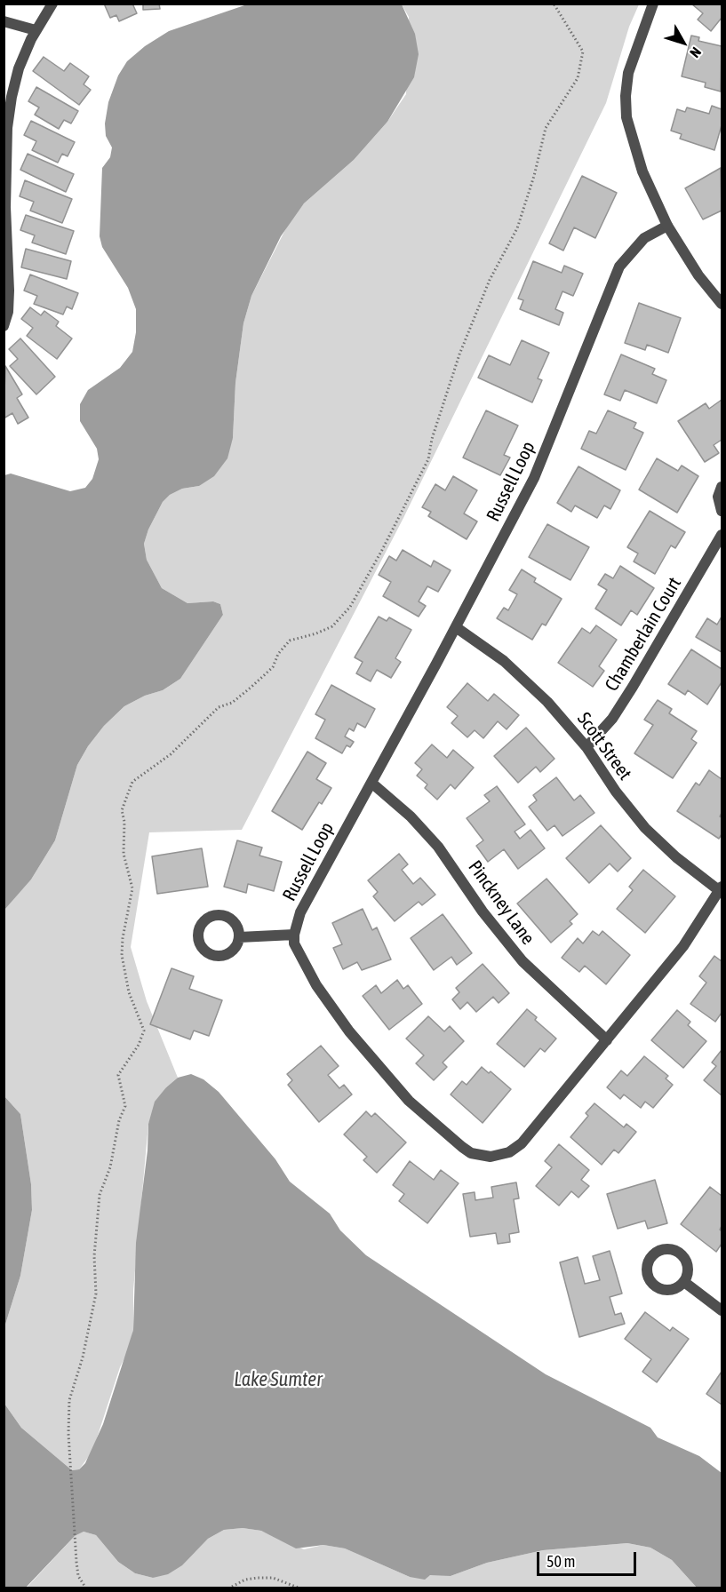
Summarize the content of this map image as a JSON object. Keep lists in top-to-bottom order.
{
  "streets": {
    "street": [
      "Russell Loop",
      "Chamberlain Court",
      "Scott Street",
      "Pinckney Lane"
    ]
  },
  "crossings": [
    ["Russell Loop", "Scott Street"],
    ["Russell Loop", "Pinckney Lane"],
    ["Chamberlain Court", "Scott Street"]
  ],
  "water": ["Lake Sumter"],
  "scale_bar": "50 m",
  "north": "bottom right"
}
